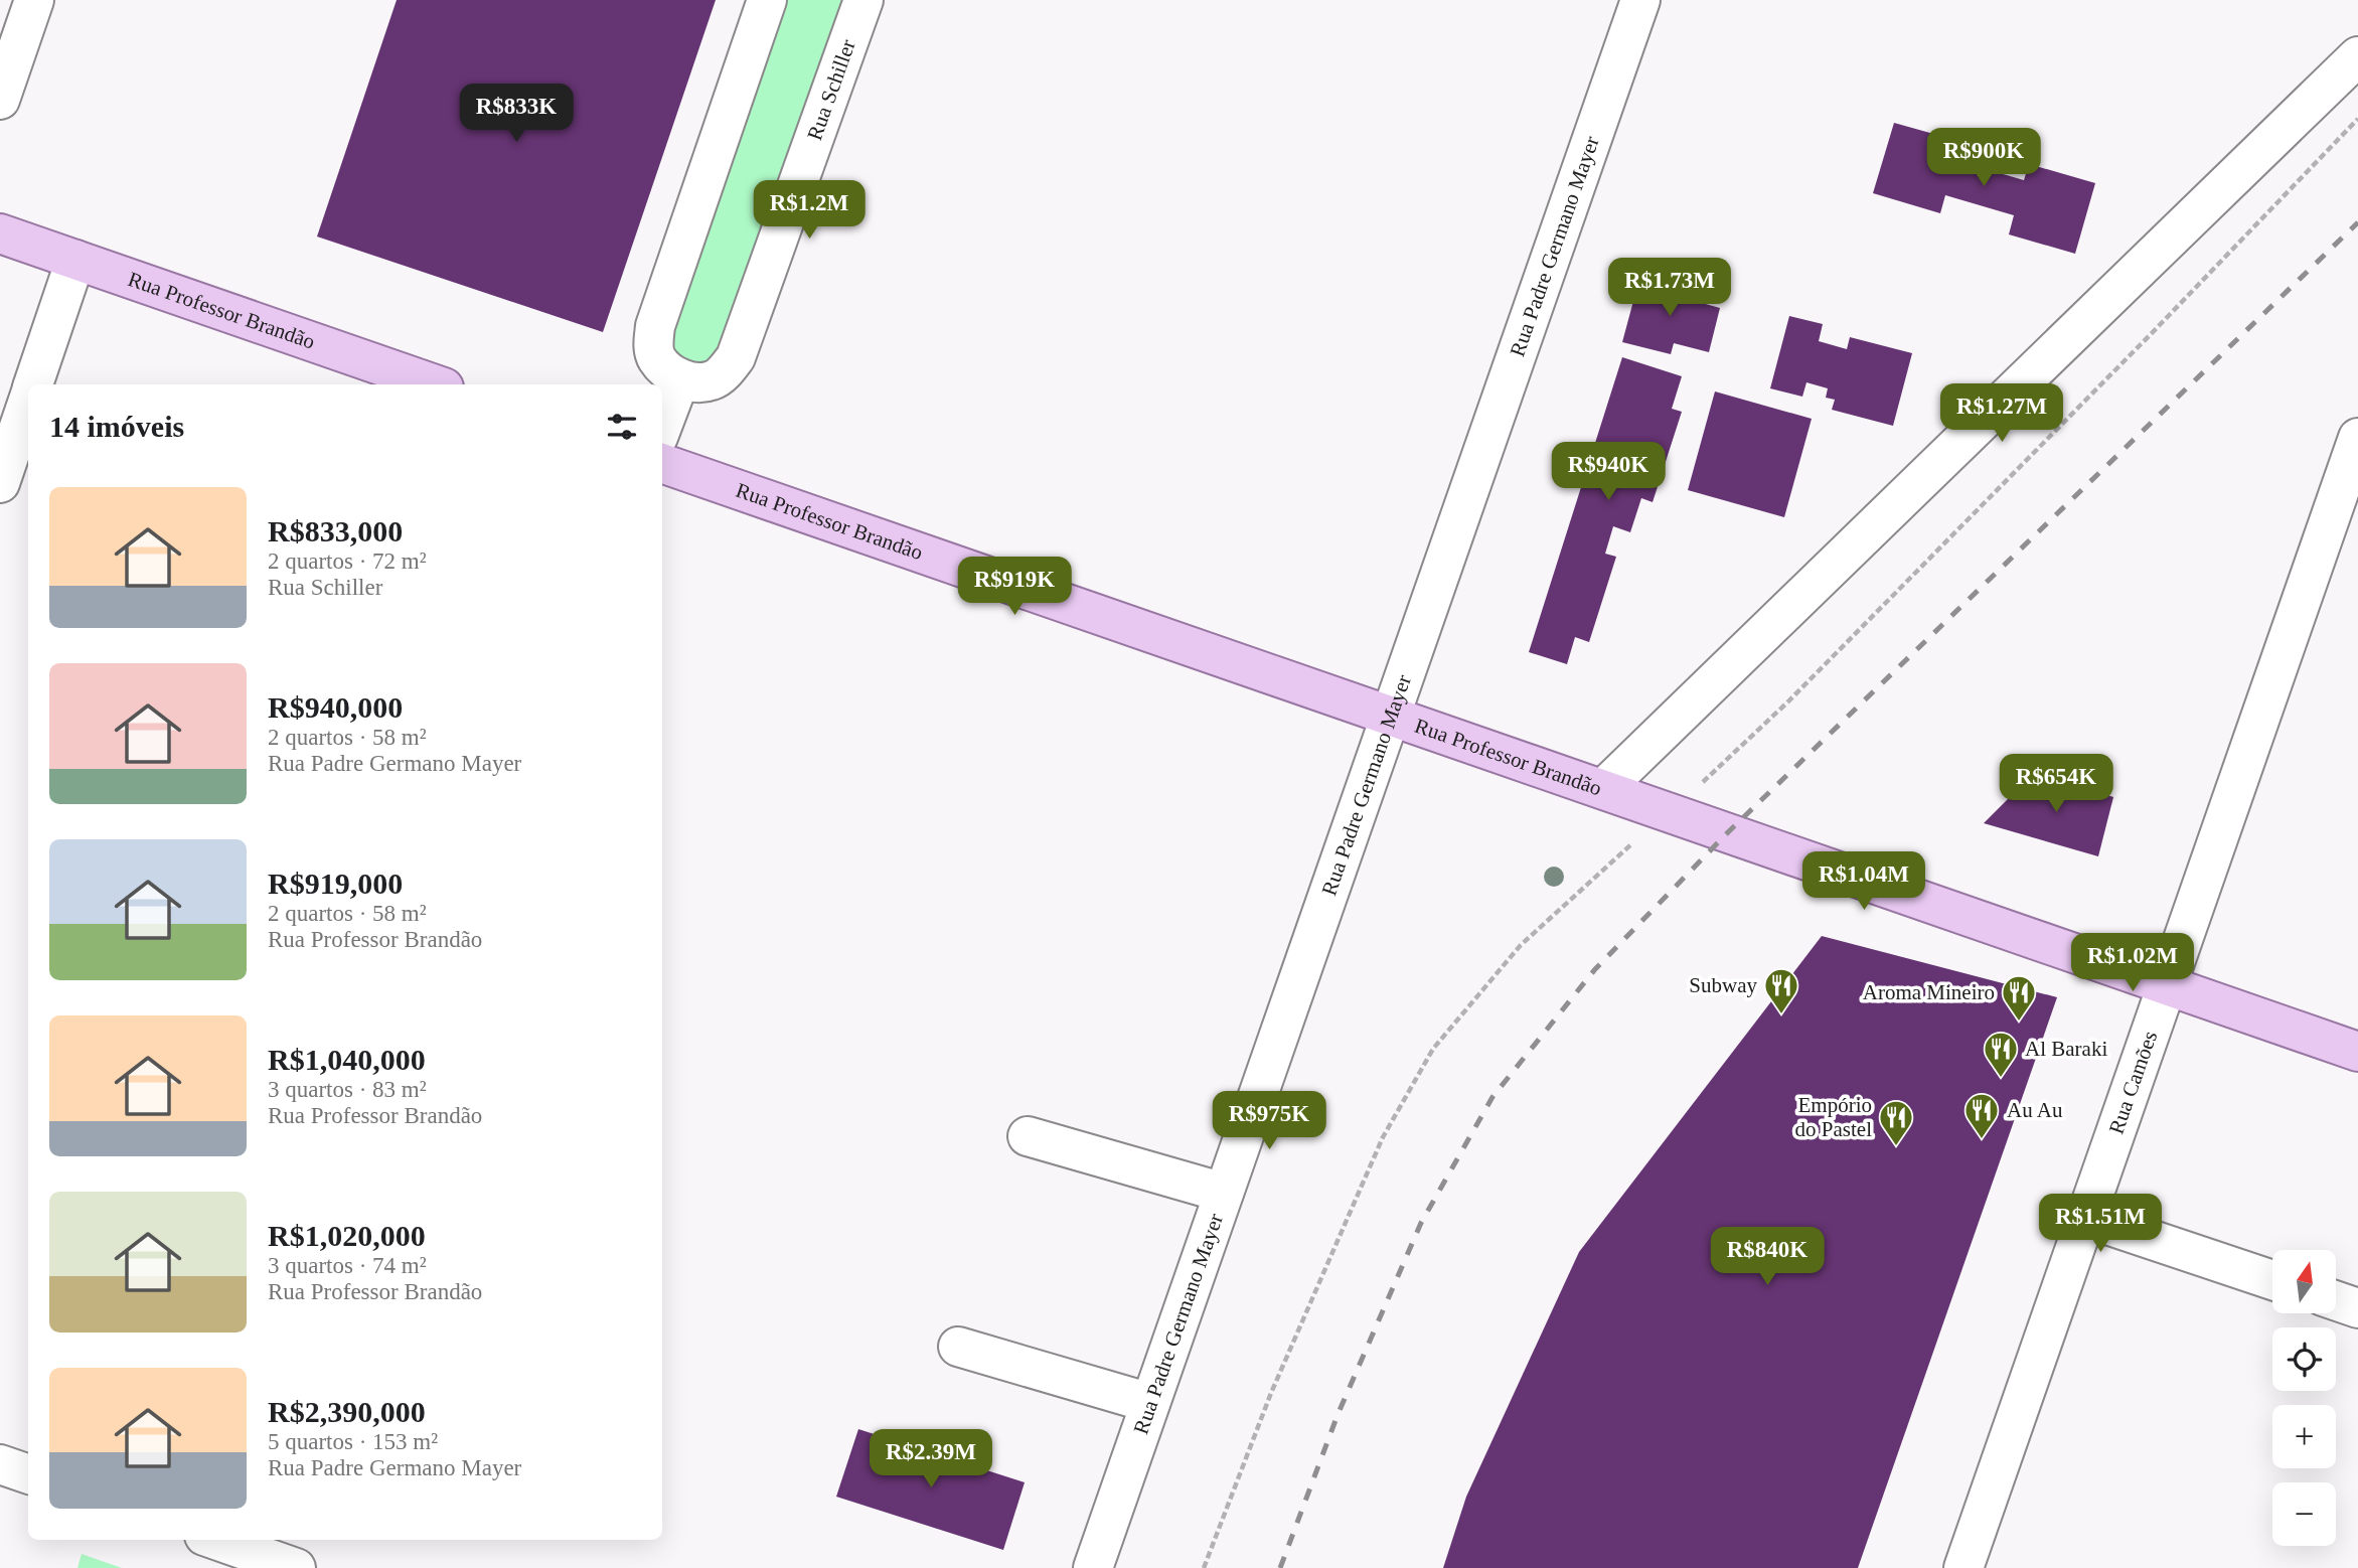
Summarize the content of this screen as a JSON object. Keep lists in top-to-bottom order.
{
  "streets": {
    "main road": ["Rua Professor Brandão"],
    "street": ["Rua Schiller", "Rua Padre Germano Mayer", "Rua Camões"]
  },
  "crossings": [
    ["Rua Padre Germano Mayer", "Rua Professor Brandão"],
    ["Rua Professor Brandão", "Rua Camões"]
  ],
  "places": {
    "restaurant": [
      "Subway",
      "Aroma Mineiro",
      "Al Baraki",
      "Au Au",
      "Empório do Pastel"
    ]
  },
  "north": "top",
  "page": {
    "price": [
      "R$833K",
      "R$900K",
      "R$1.2M",
      "R$1.73M",
      "R$1.27M",
      "R$940K",
      "R$919K",
      "R$654K",
      "R$1.04M",
      "R$1.02M",
      "R$975K",
      "R$1.51M",
      "R$840K",
      "R$2.39M"
    ],
    "heading": "14 imóveis",
    "list": [
      {
        "name": "R$833,000",
        "note": "2 quartos · 72 m² · Rua Schiller"
      },
      {
        "name": "R$940,000",
        "note": "2 quartos · 58 m² · Rua Padre Germano Mayer"
      },
      {
        "name": "R$919,000",
        "note": "2 quartos · 58 m² · Rua Professor Brandão"
      },
      {
        "name": "R$1,040,000",
        "note": "3 quartos · 83 m² · Rua Professor Brandão"
      },
      {
        "name": "R$1,020,000",
        "note": "3 quartos · 74 m² · Rua Professor Brandão"
      },
      {
        "name": "R$2,390,000",
        "note": "5 quartos · 153 m² · Rua Padre Germano Mayer"
      }
    ],
    "map_buttons": ["+", "−"]
  }
}
